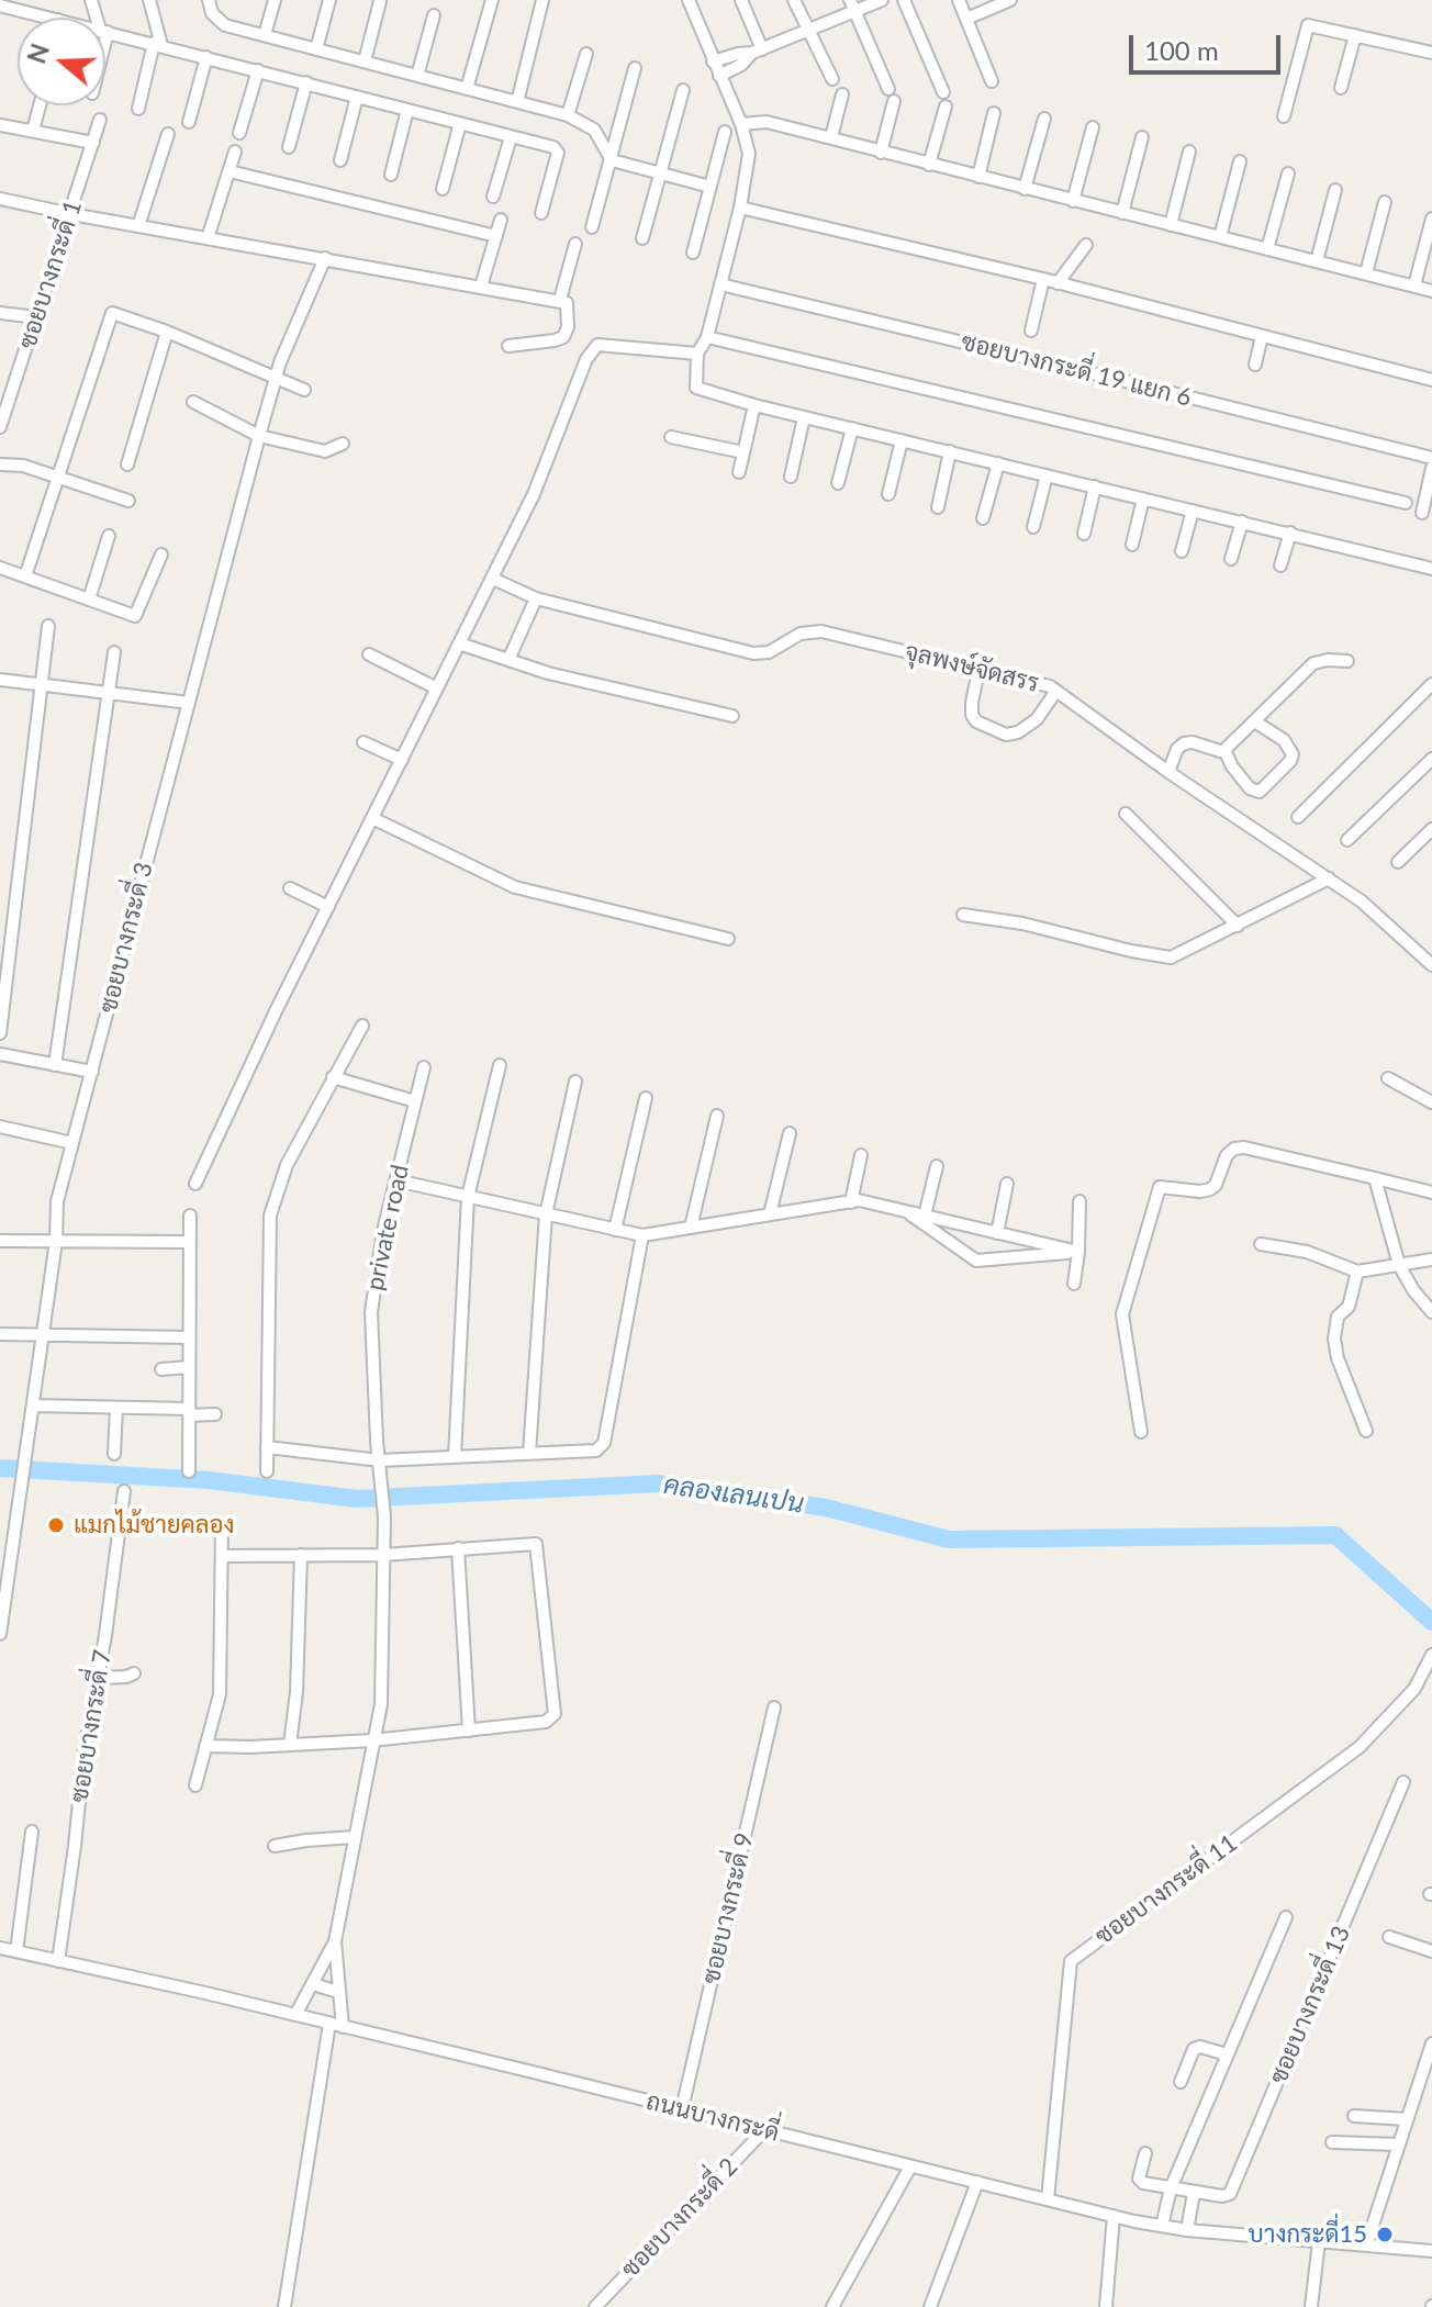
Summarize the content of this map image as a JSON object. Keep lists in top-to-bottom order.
{
  "streets": {
    "street": [
      "ซอยบางกระดี่ 1",
      "ซอยบางกระดี่ 19 แยก 6",
      "จุลพงษ์จัดสรร",
      "ซอยบางกระดี่ 3",
      "private road",
      "ซอยบางกระดี่ 7",
      "ซอยบางกระดี่ 11",
      "ซอยบางกระดี่ 9",
      "ซอยบางกระดี่ 13",
      "ถนนบางกระดี่",
      "ซอยบางกระดี่ 2"
    ]
  },
  "crossings": [
    ["ซอยบางกระดี่ 7", "ถนนบางกระดี่"],
    ["ซอยบางกระดี่ 11", "ถนนบางกระดี่"],
    ["ซอยบางกระดี่ 9", "ถนนบางกระดี่"],
    ["ถนนบางกระดี่", "ซอยบางกระดี่ 2"]
  ],
  "water": ["คลองเลนเปน"],
  "places": ["แมกไม้ชายคลอง", "บางกระดี่15"],
  "scale_bar": "100 m",
  "north": "left"
}
